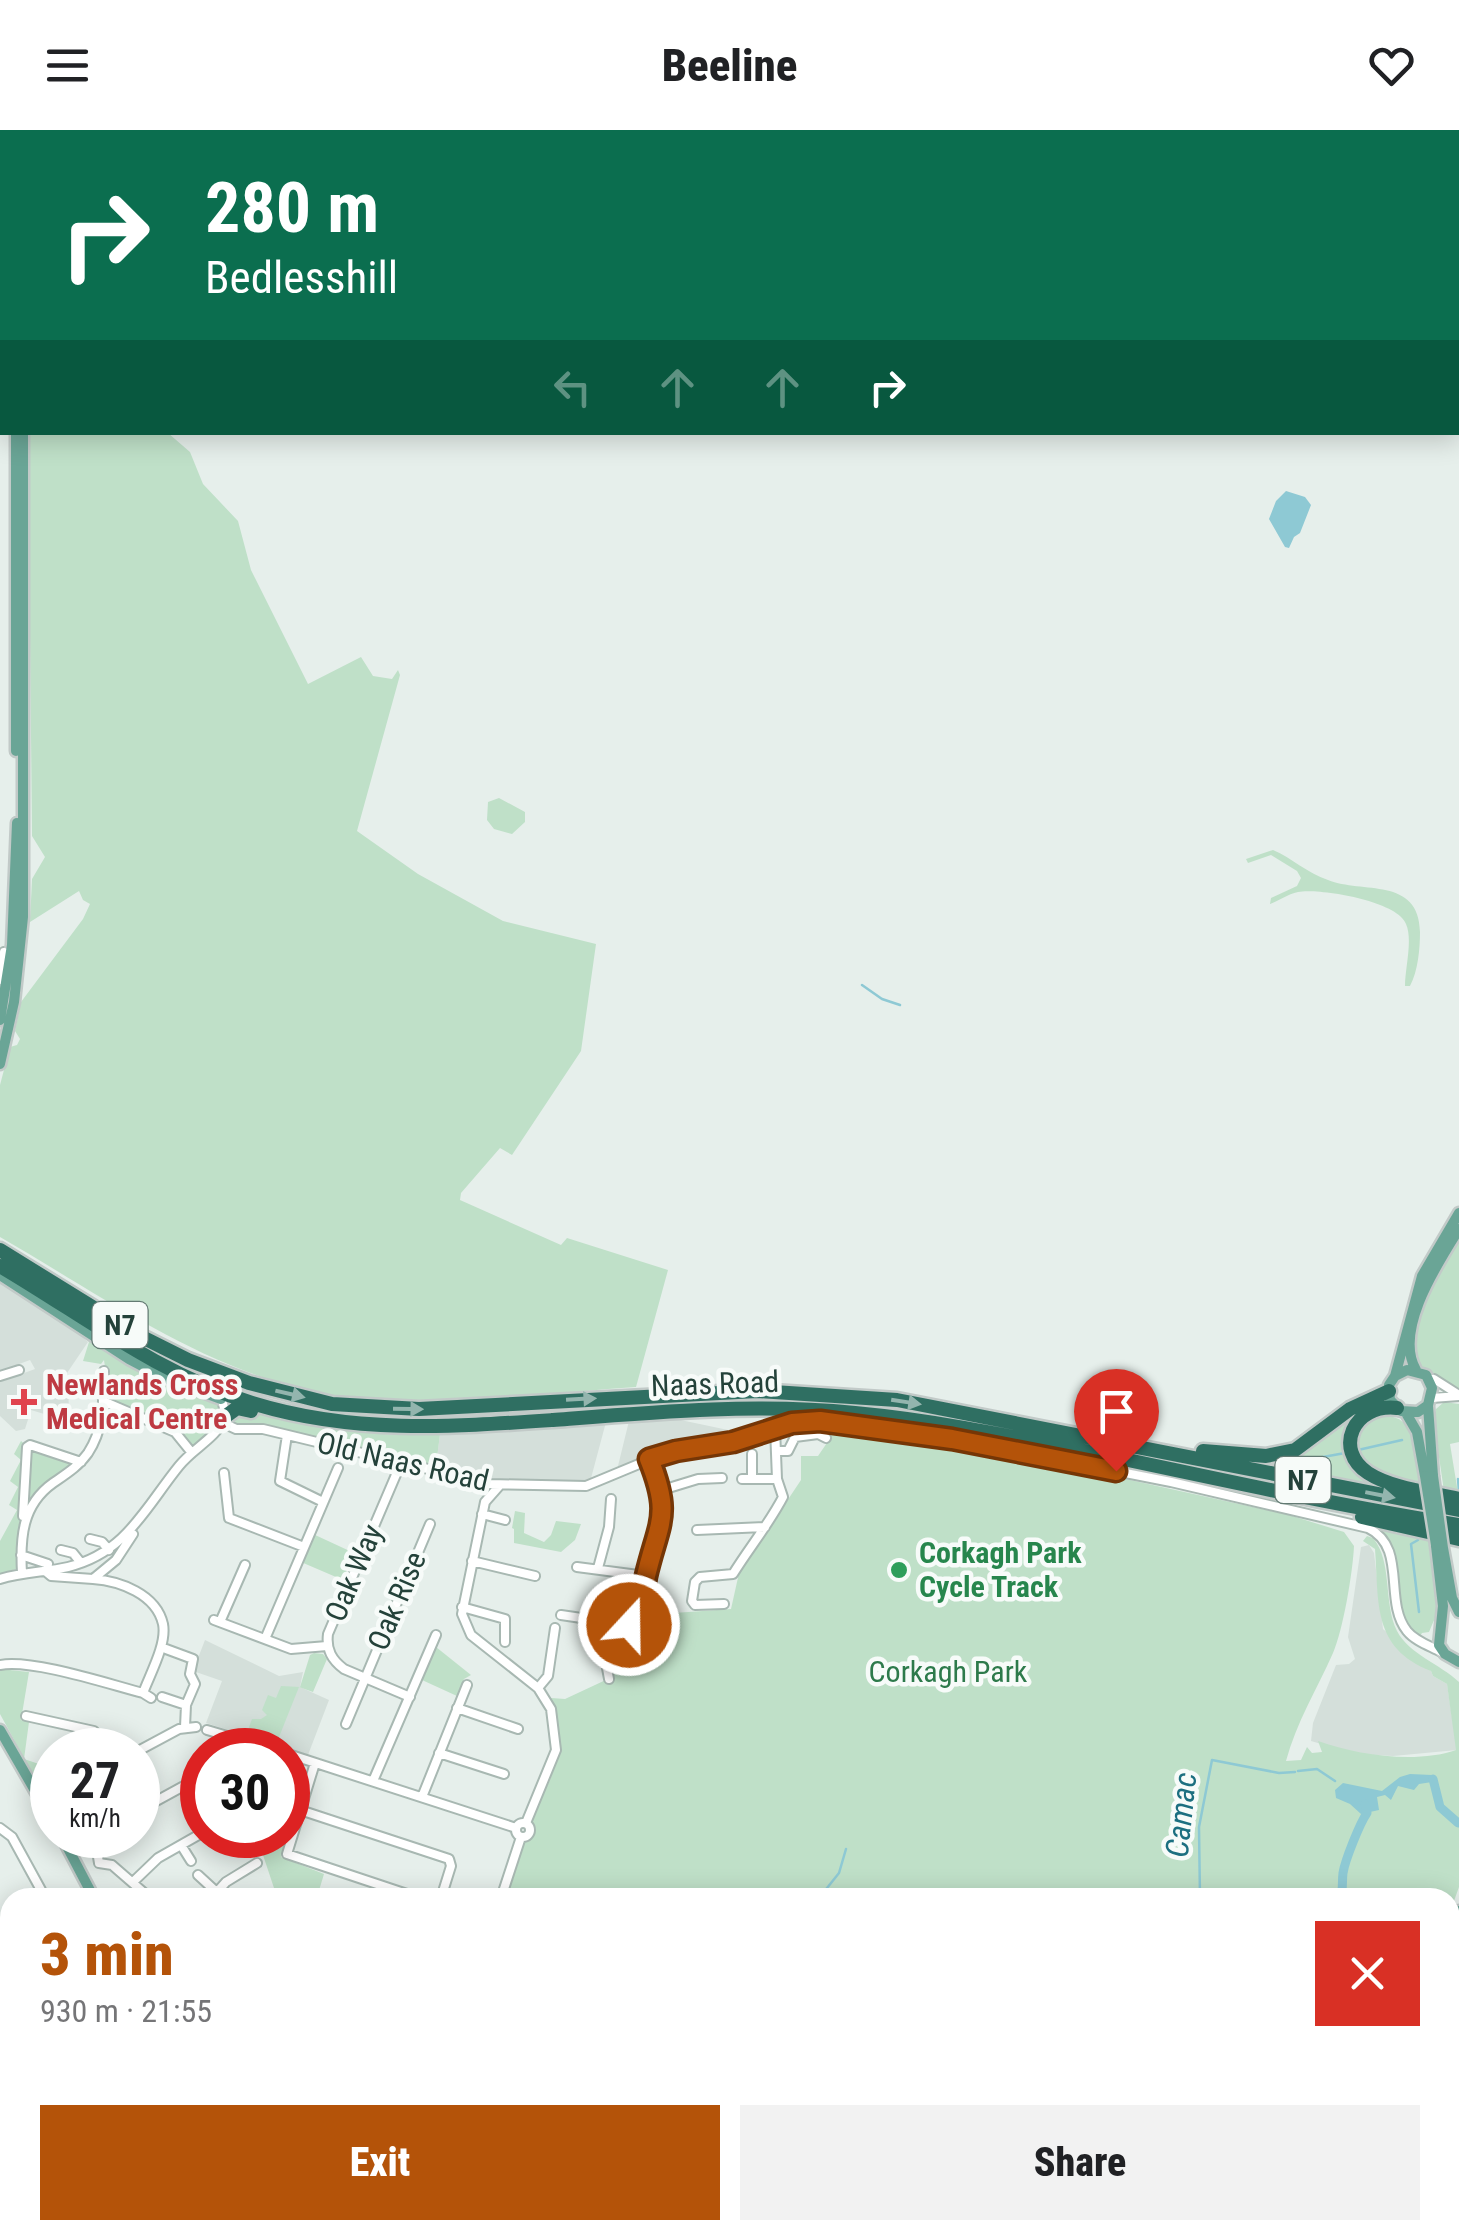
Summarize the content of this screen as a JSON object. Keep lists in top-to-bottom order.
{
  "streets": {
    "highway": ["N7", "Naas Road"],
    "street": ["Old Naas Road", "Oak Way", "Oak Rise"]
  },
  "crossings": [
    ["N7", "Naas Road"],
    ["Old Naas Road", "Oak Way"],
    ["Oak Way", "Oak Rise"]
  ],
  "water": ["Camac"],
  "parks": ["Corkagh Park"],
  "places": {
    "health": ["Newlands Cross Medical Centre"],
    "other": ["Corkagh Park Cycle Track"]
  },
  "page": {
    "header": "Beeline",
    "turn": ["280 m", "Bedlesshill"],
    "speed": "27 km/h",
    "limit": "30",
    "heading": ["3 min", "930 m · 21:55"],
    "buttons": ["Exit", "Share"]
  }
}
